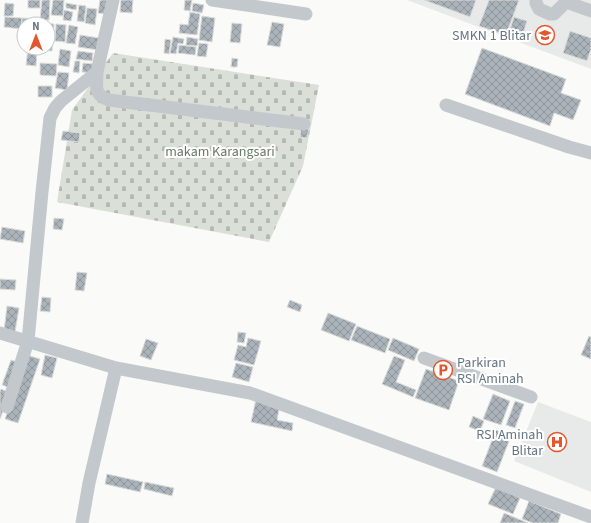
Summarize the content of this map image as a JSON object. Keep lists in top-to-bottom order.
{
  "parks": ["makam Karangsari"],
  "places": {
    "school or university": ["SMKN 1 Blitar"],
    "parking": ["Parkiran RSI Aminah"],
    "hospital": ["RSI Aminah Blitar"]
  },
  "north": "top"
}
